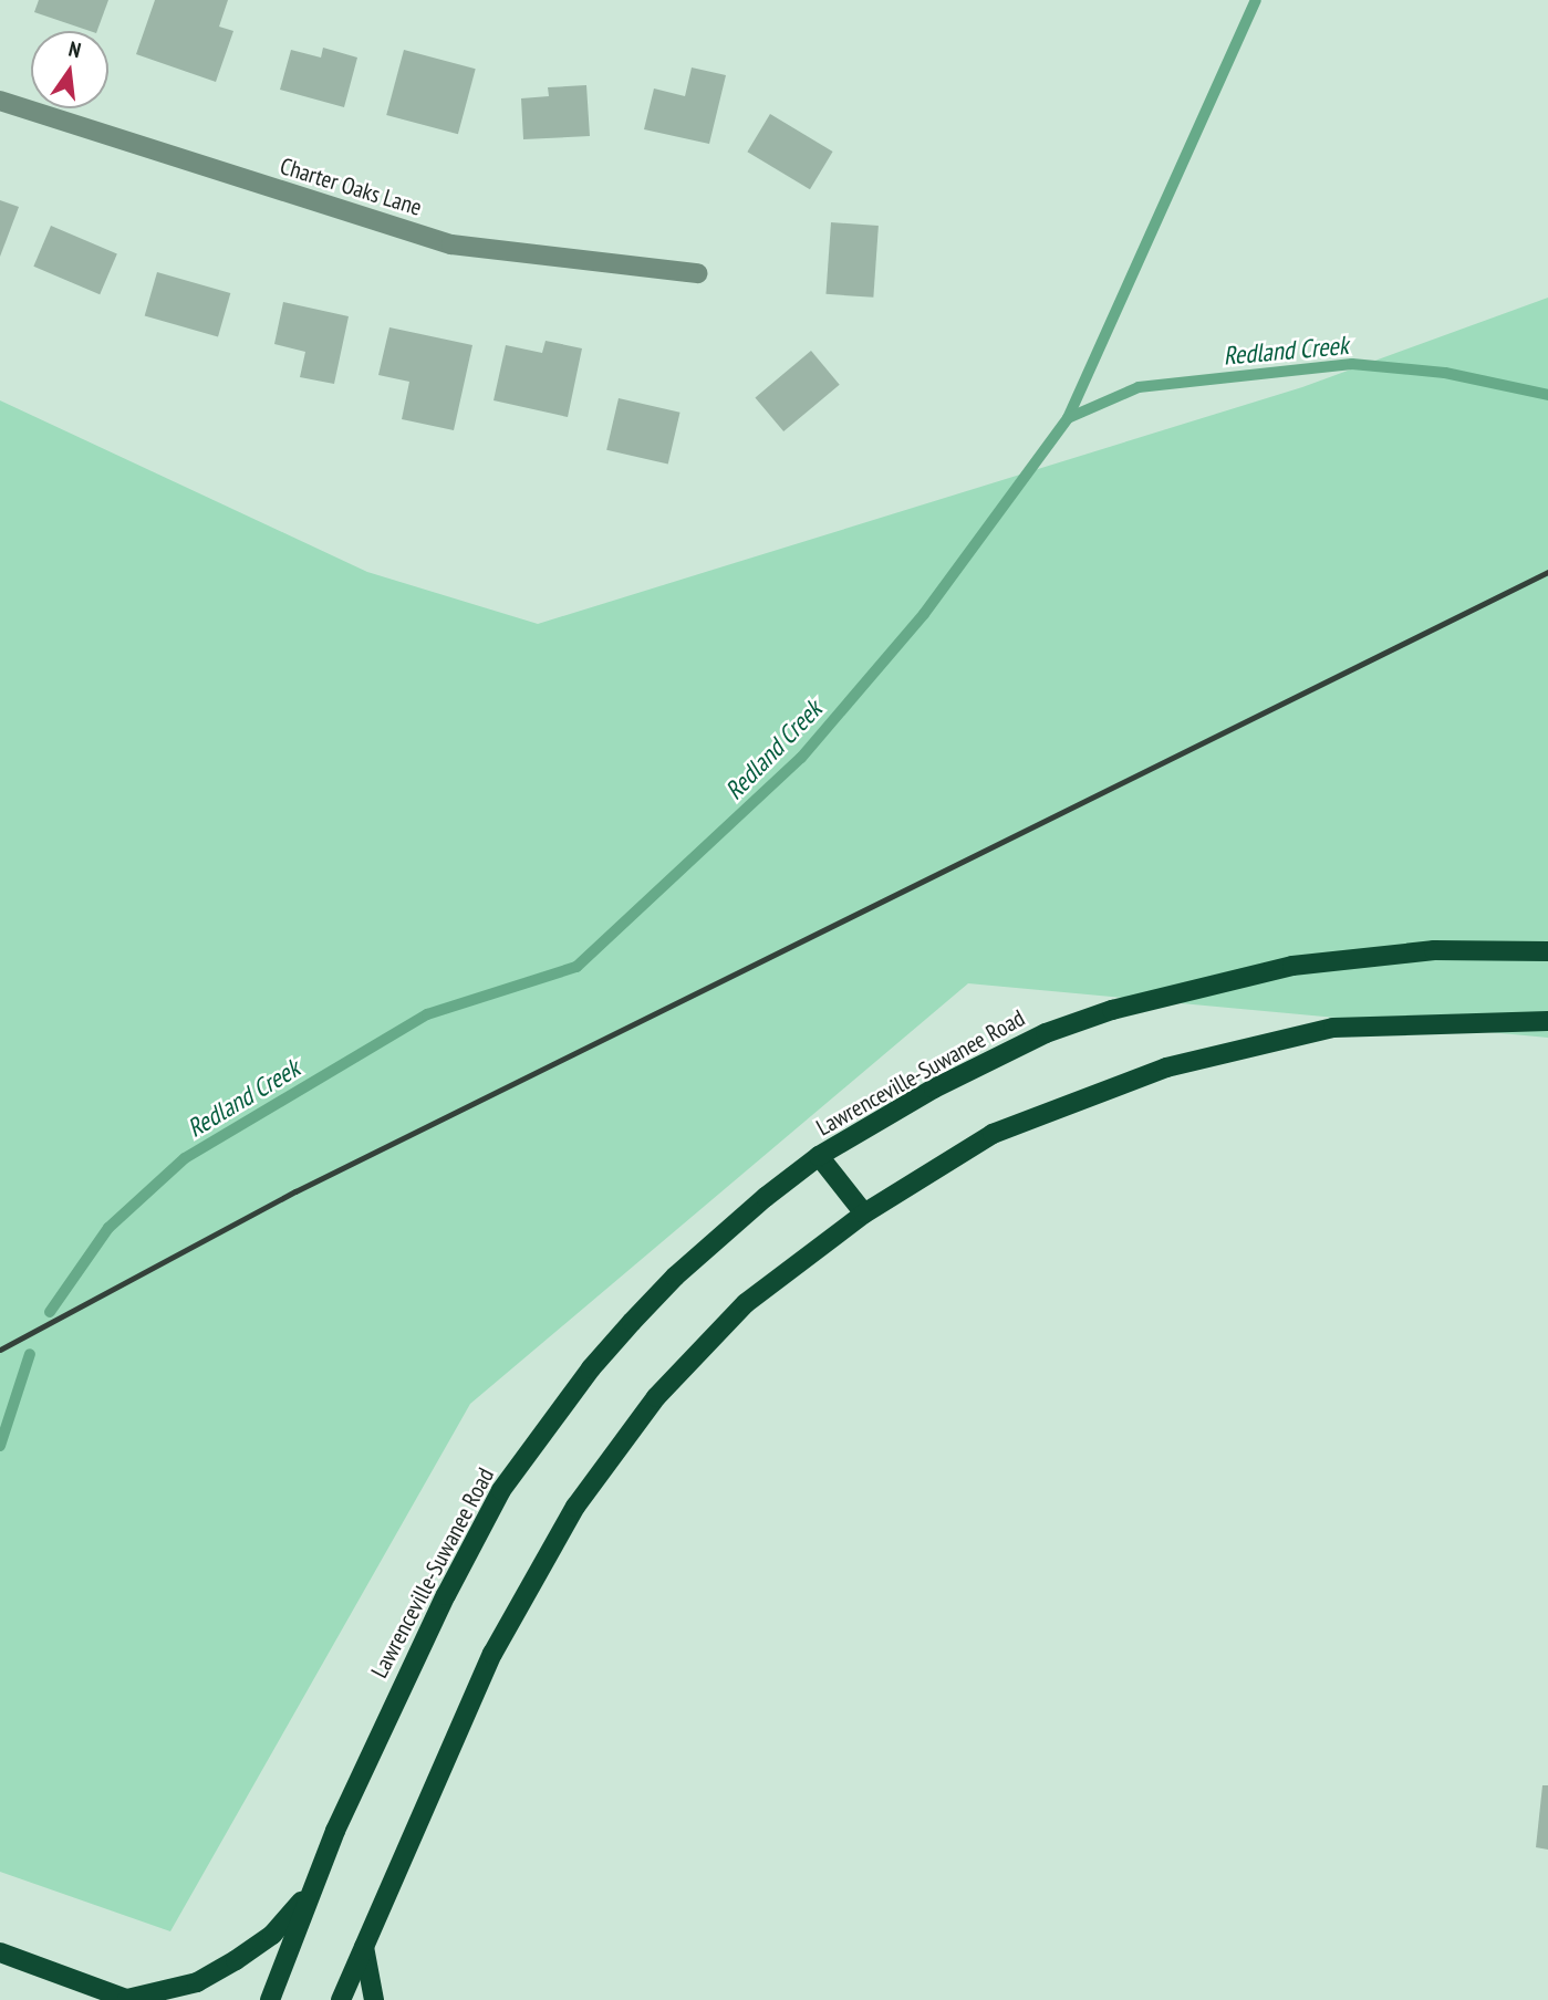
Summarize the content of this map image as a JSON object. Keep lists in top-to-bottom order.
{
  "streets": {
    "main road": ["Lawrenceville-Suwanee Road"],
    "street": ["Charter Oaks Lane"]
  },
  "water": ["Redland Creek"],
  "north": "top"
}
